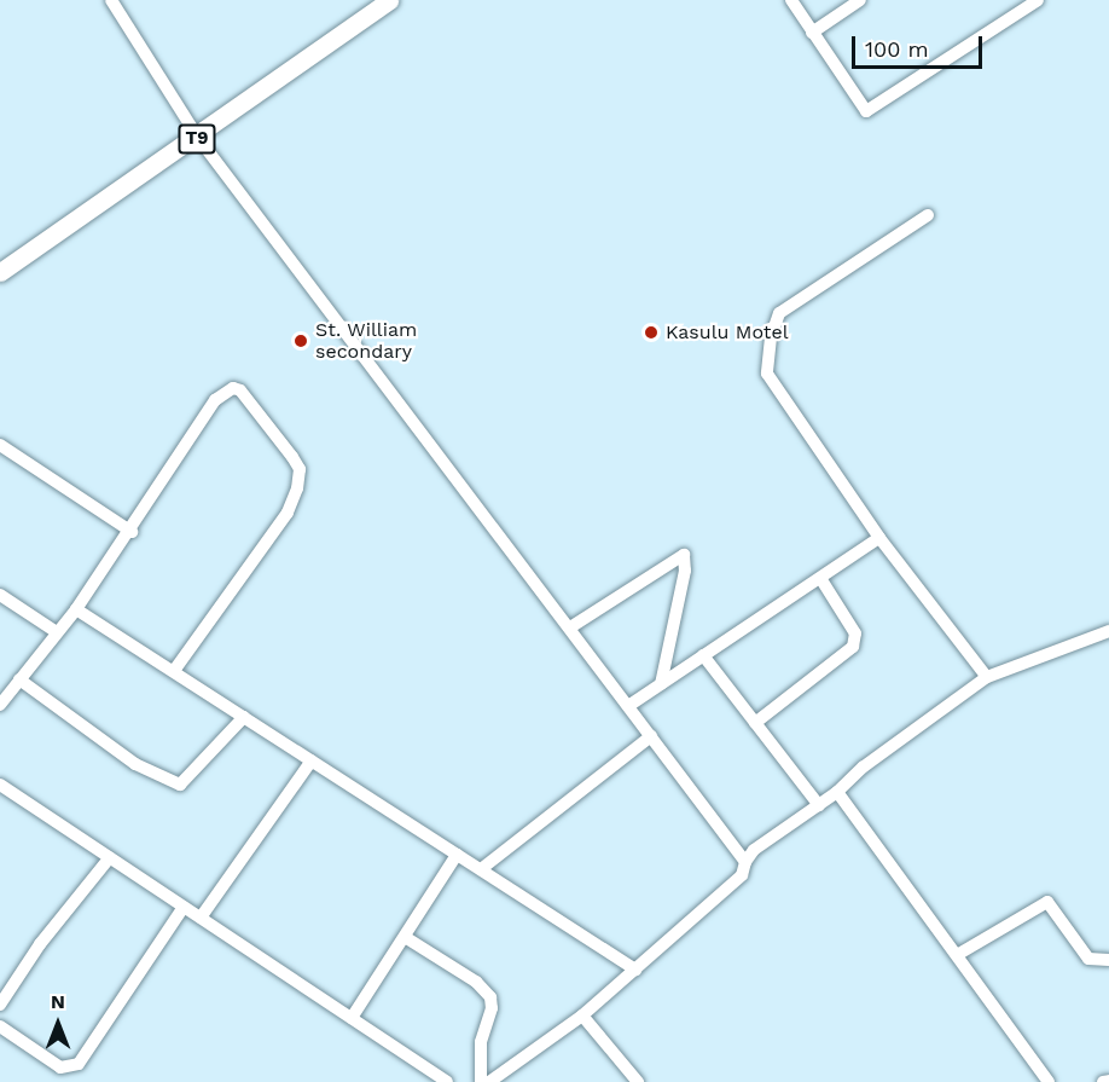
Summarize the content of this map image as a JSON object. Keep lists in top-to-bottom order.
{
  "streets": {
    "highway": ["T9"]
  },
  "places": ["Kasulu Motel", "St. William secondary"],
  "scale_bar": "100 m",
  "north": "top"
}
